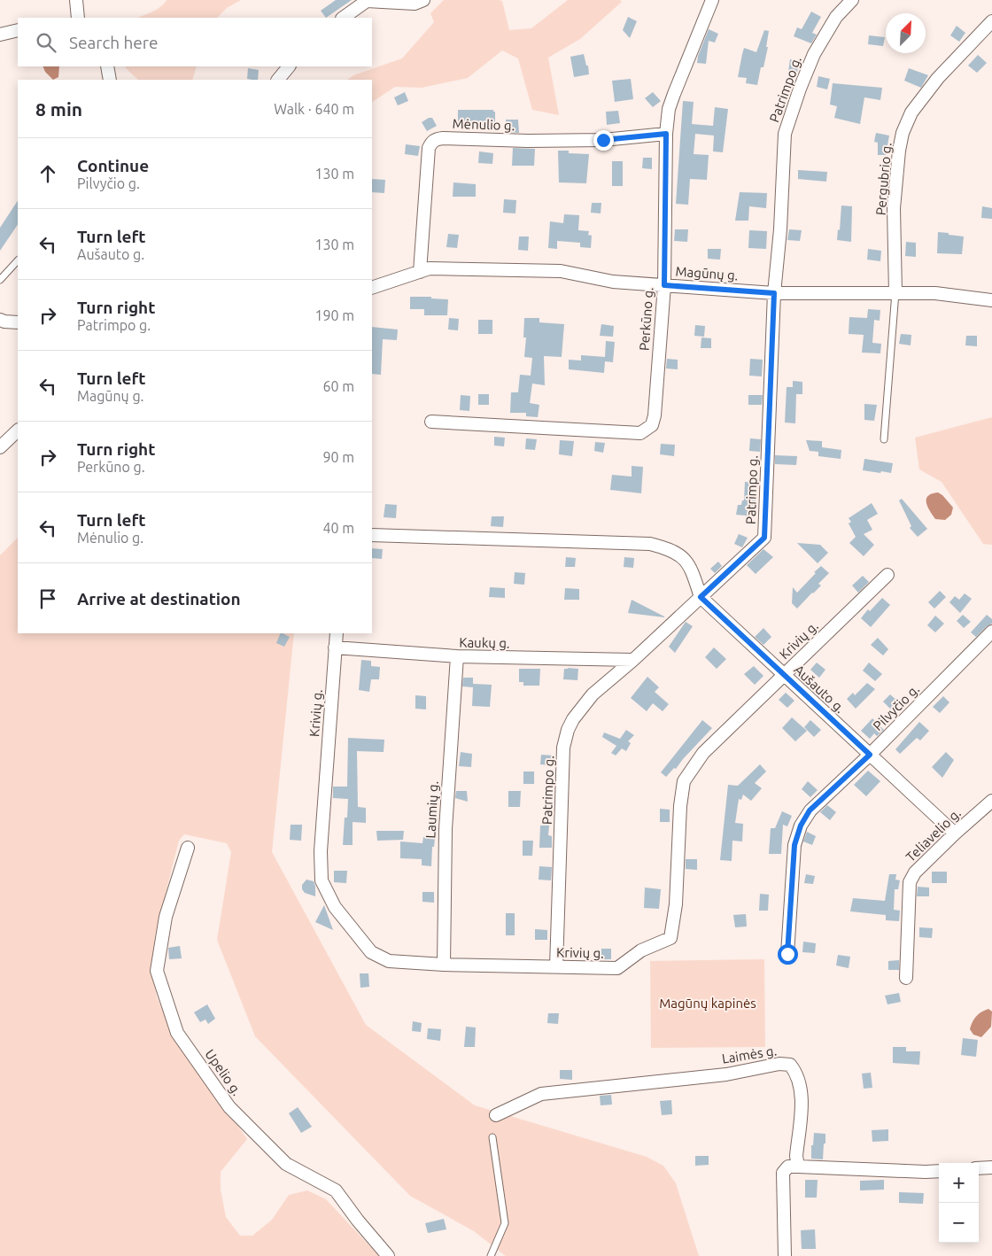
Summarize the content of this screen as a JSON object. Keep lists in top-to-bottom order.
{
  "streets": {
    "street": [
      "Patrimpo g.",
      "Mėnulio g.",
      "Pergubrio g.",
      "Magūnų g.",
      "Perkūno g.",
      "Krivių g.",
      "Kaukų g.",
      "Aušauto g.",
      "Pilvyčio g.",
      "Laumių g.",
      "Teliavelio g.",
      "Laimės g.",
      "Upelio g."
    ]
  },
  "crossings": [
    ["Patrimpo g.", "Magūnų g."],
    ["Patrimpo g.", "Krivių g."],
    ["Patrimpo g.", "Kaukų g."],
    ["Patrimpo g.", "Aušauto g."],
    ["Mėnulio g.", "Magūnų g."],
    ["Mėnulio g.", "Perkūno g."],
    ["Pergubrio g.", "Magūnų g."],
    ["Magūnų g.", "Perkūno g."],
    ["Krivių g.", "Kaukų g."],
    ["Krivių g.", "Aušauto g."],
    ["Krivių g.", "Laumių g."],
    ["Kaukų g.", "Laumių g."],
    ["Aušauto g.", "Pilvyčio g."],
    ["Aušauto g.", "Teliavelio g."]
  ],
  "parks": ["Magūnų kapinės"],
  "north": "top right",
  "page": {
    "search": "Search here",
    "heading": ["8 min", "Walk · 640 m"],
    "list": [
      ["Continue", "Pilvyčio g.", "130 m"],
      ["Turn left", "Aušauto g.", "130 m"],
      ["Turn right", "Patrimpo g.", "190 m"],
      ["Turn left", "Magūnų g.", "60 m"],
      ["Turn right", "Perkūno g.", "90 m"],
      ["Turn left", "Mėnulio g.", "40 m"],
      "Arrive at destination"
    ],
    "map_buttons": ["+", "−"]
  }
}
